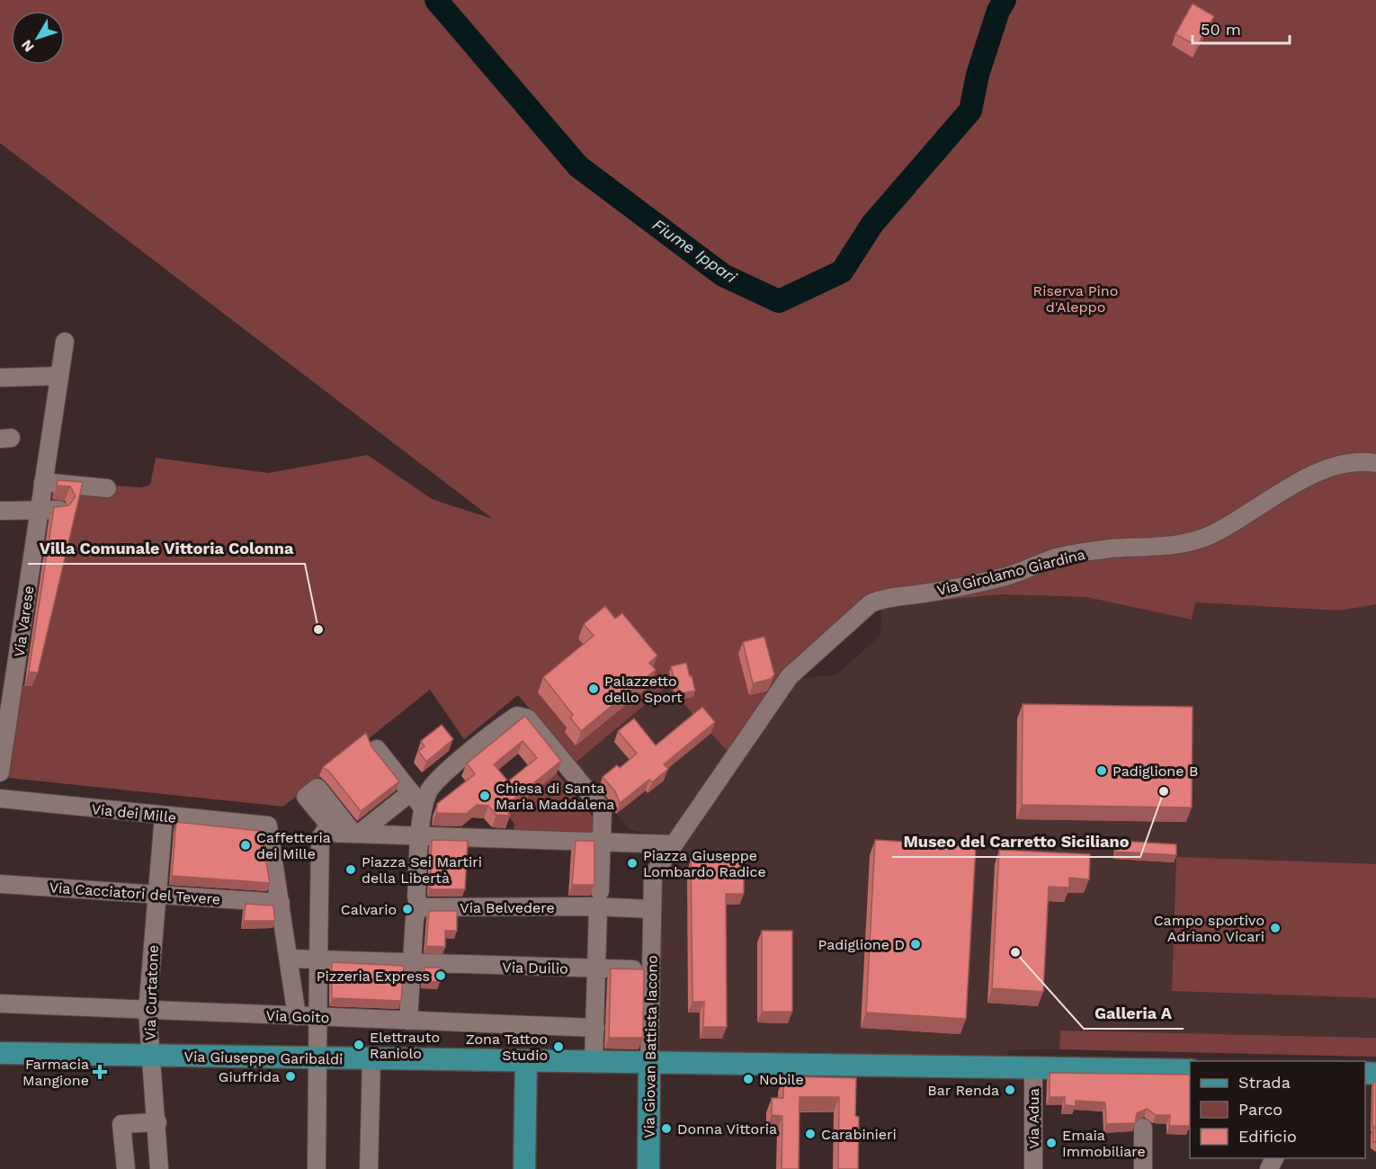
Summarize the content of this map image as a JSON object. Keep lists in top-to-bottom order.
{
  "streets": {
    "main road": ["Via Giovan Battista Iacono", "Via Giuseppe Garibaldi"],
    "street": [
      "Via Girolamo Giardina",
      "Via Varese",
      "Via dei Mille",
      "Via Cacciatori del Tevere",
      "Via Belvedere",
      "Via Duilio",
      "Via Curtatone",
      "Via Goito",
      "Via Adua"
    ]
  },
  "crossings": [
    ["Via Girolamo Giardina", "Via Belvedere"],
    ["Via Girolamo Giardina", "Via Giovan Battista Iacono"],
    ["Via dei Mille", "Via Cacciatori del Tevere"],
    ["Via dei Mille", "Via Curtatone"],
    ["Via Cacciatori del Tevere", "Via Curtatone"],
    ["Via Belvedere", "Via Giovan Battista Iacono"],
    ["Via Duilio", "Via Giovan Battista Iacono"],
    ["Via Curtatone", "Via Goito"],
    ["Via Curtatone", "Via Giuseppe Garibaldi"],
    ["Via Giovan Battista Iacono", "Via Giuseppe Garibaldi"],
    ["Via Giuseppe Garibaldi", "Via Adua"]
  ],
  "water": ["Fiume Ippari"],
  "parks": ["Riserva Pino d'Aleppo"],
  "places": {
    "other": [
      "Villa Comunale Vittoria Colonna",
      "Palazzetto dello Sport",
      "Padiglione B",
      "Museo del Carretto Siciliano",
      "Chiesa di Santa Maria Maddalena",
      "Caffetteria dei Mille",
      "Piazza Giuseppe Lombardo Radice",
      "Piazza Sei Martiri della Libertà",
      "Calvario",
      "Campo sportivo Adriano Vicari",
      "Padiglione D",
      "Galleria A",
      "Pizzeria Express",
      "Elettrauto Raniolo",
      "Zona Tattoo Studio",
      "Giuffrida",
      "Nobile",
      "Bar Renda",
      "Donna Vittoria",
      "Carabinieri",
      "Emaia Immobiliare"
    ],
    "health": ["Farmacia Mangione"]
  },
  "legend": ["Strada", "Parco", "Edificio"],
  "scale_bar": "50 m",
  "north": "bottom left"
}
